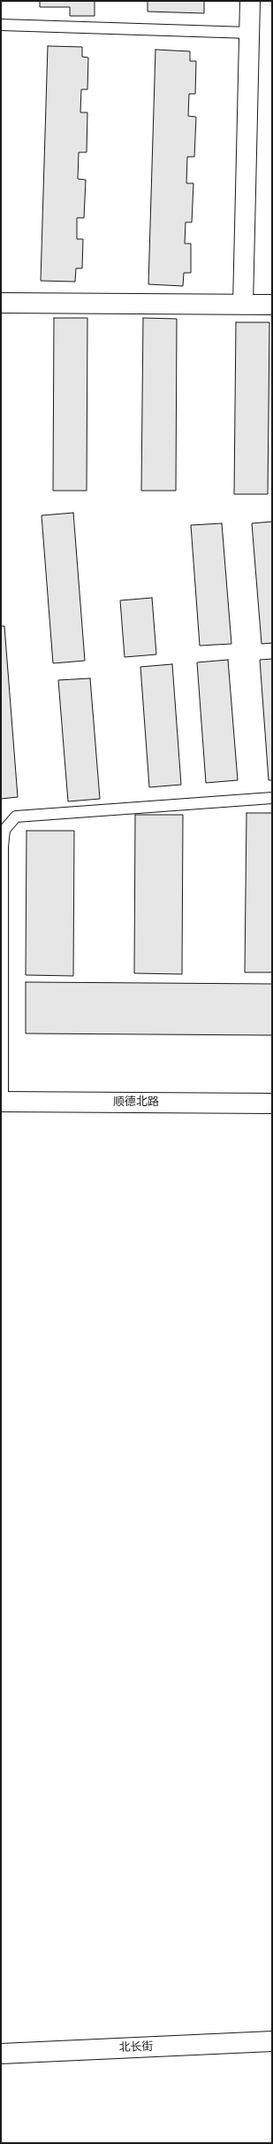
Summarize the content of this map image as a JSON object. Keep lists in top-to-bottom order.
{
  "streets": {
    "street": ["顺德北路", "北长街"]
  }
}
